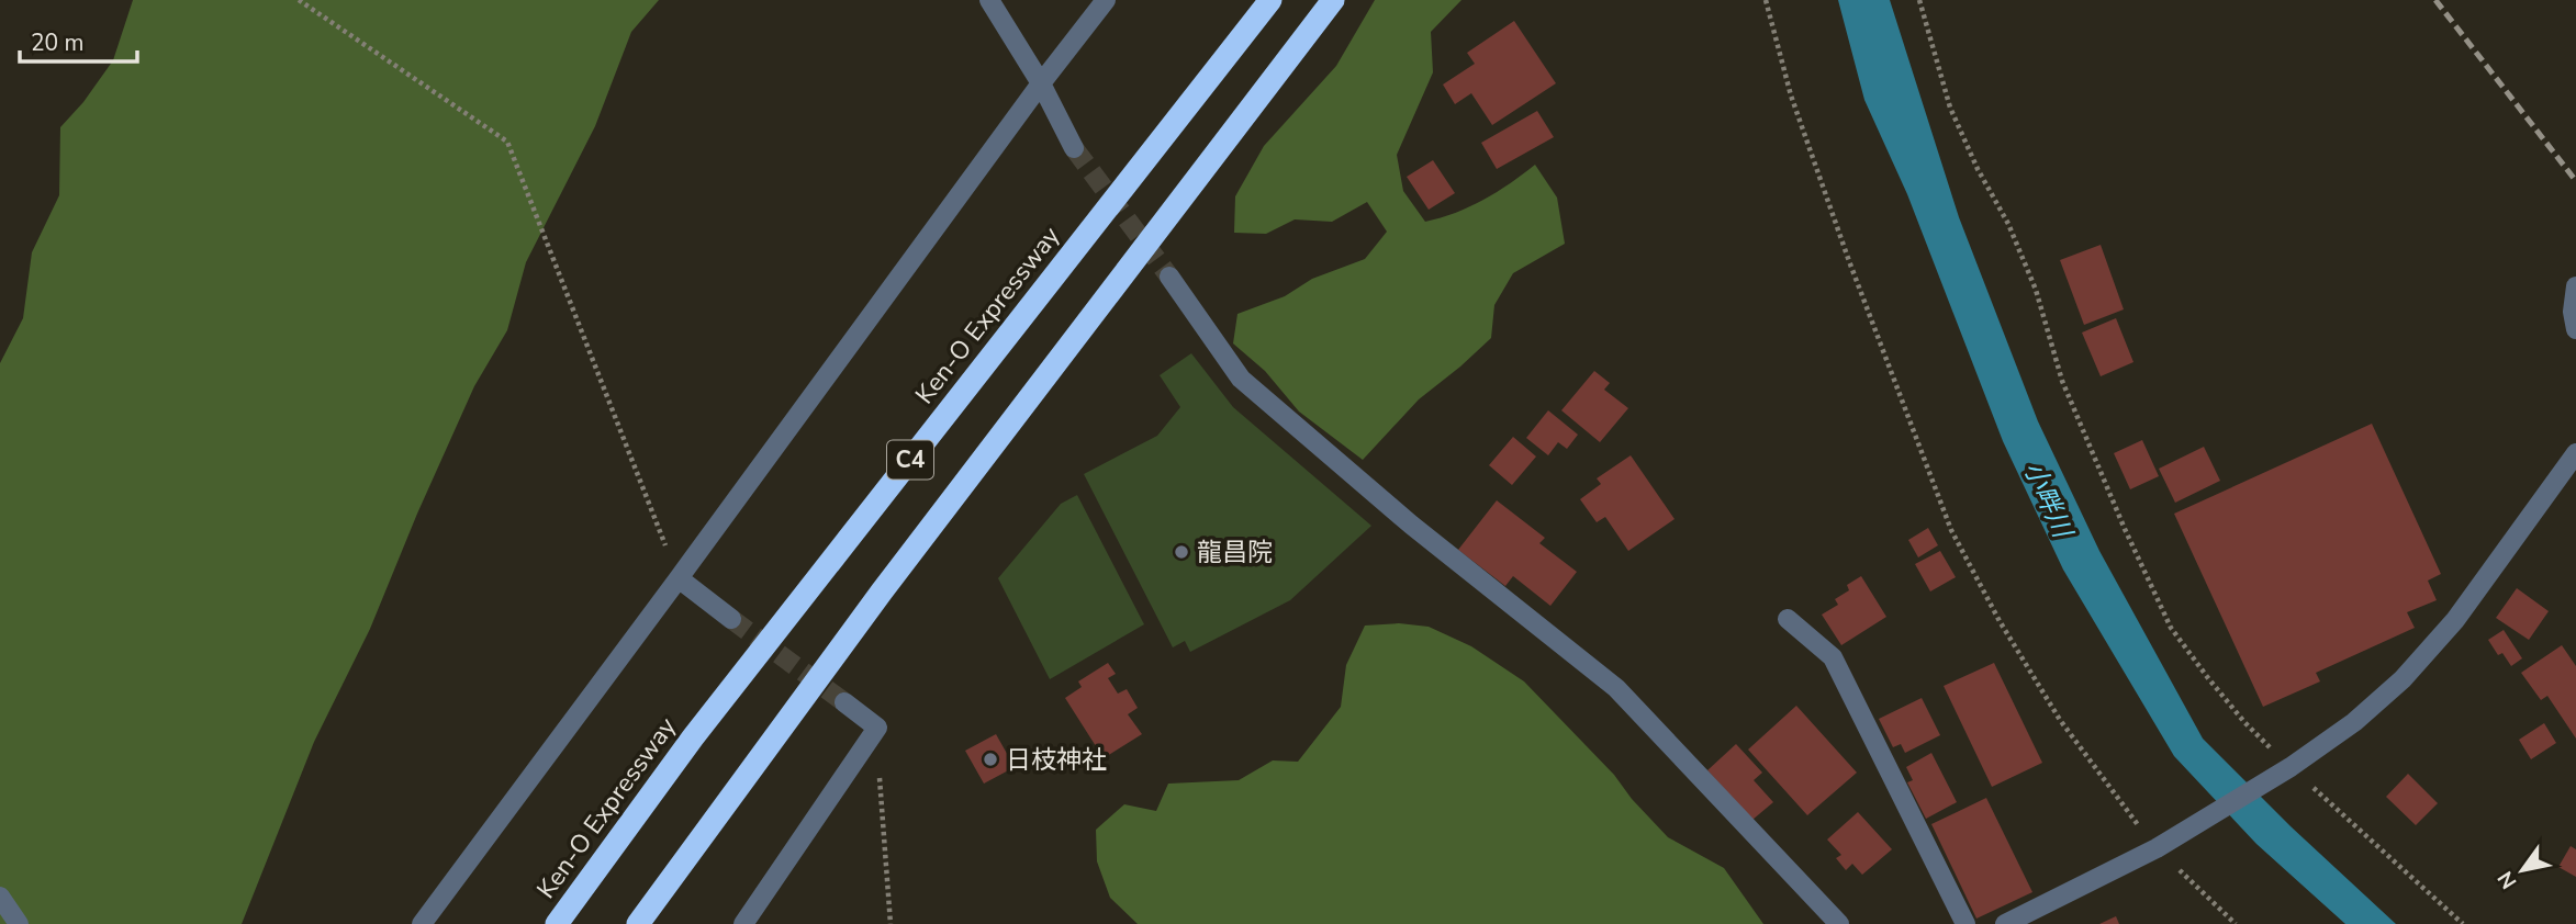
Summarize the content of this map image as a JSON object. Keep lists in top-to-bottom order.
{
  "streets": {
    "highway": ["Ken-O Expressway", "C4"]
  },
  "water": ["小畔川"],
  "places": ["龍昌院", "日枝神社"],
  "scale_bar": "20 m",
  "north": "bottom left"
}
